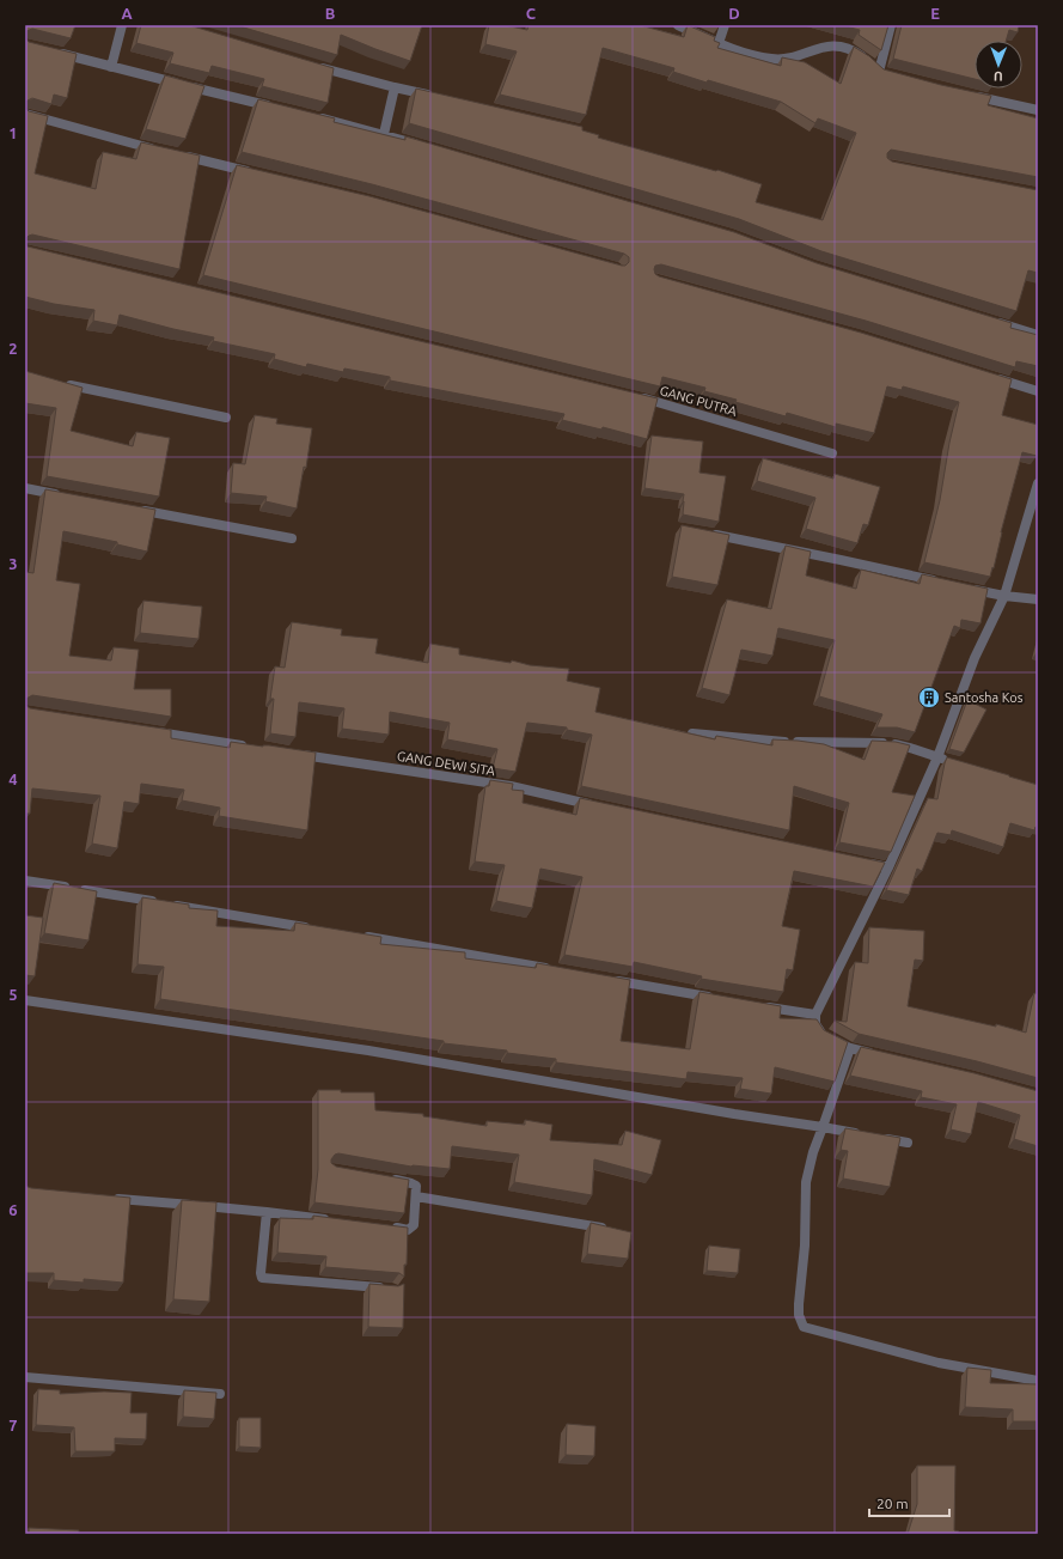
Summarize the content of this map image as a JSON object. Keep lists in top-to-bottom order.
{
  "streets": {
    "street": ["GANG PUTRA", "GANG DEWI SITA"]
  },
  "places": {
    "building": ["Santosha Kos"]
  },
  "scale_bar": "20 m",
  "north": "bottom",
  "grid": {
    "columns": [
      "A",
      "B",
      "C",
      "D",
      "E"
    ],
    "rows": [
      "1",
      "2",
      "3",
      "4",
      "5",
      "6",
      "7"
    ]
  }
}
